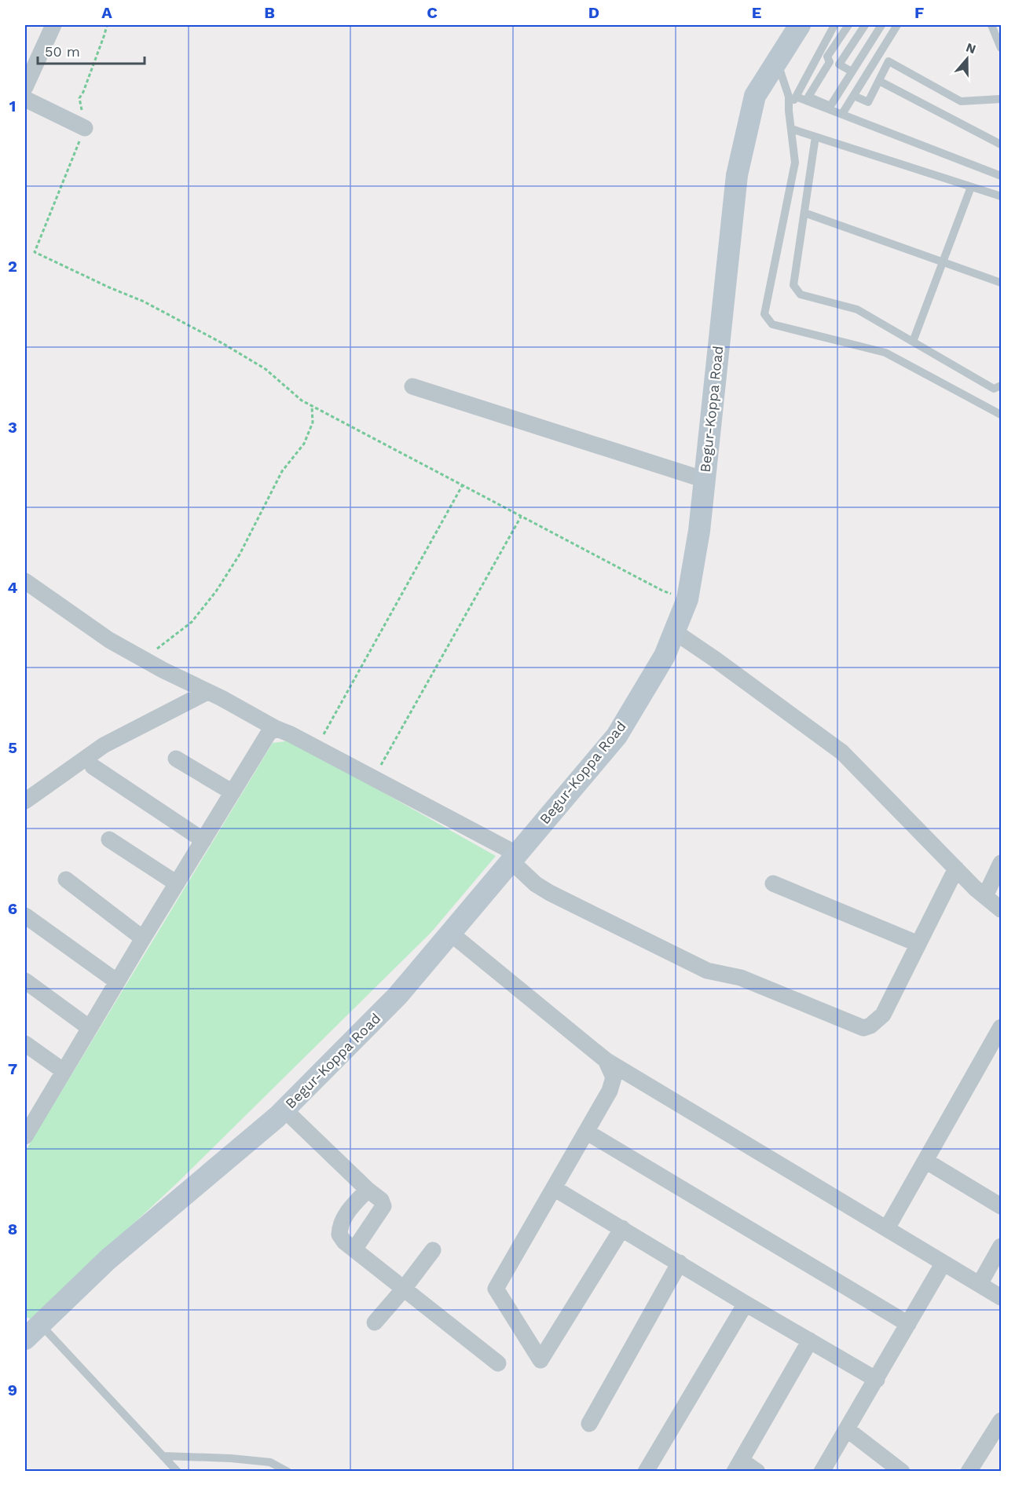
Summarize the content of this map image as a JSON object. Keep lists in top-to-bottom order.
{
  "streets": {
    "main road": ["Begur-Koppa Road"]
  },
  "scale_bar": "50 m",
  "north": "top",
  "grid": {
    "columns": [
      "A",
      "B",
      "C",
      "D",
      "E",
      "F"
    ],
    "rows": [
      "1",
      "2",
      "3",
      "4",
      "5",
      "6",
      "7",
      "8",
      "9"
    ]
  }
}
